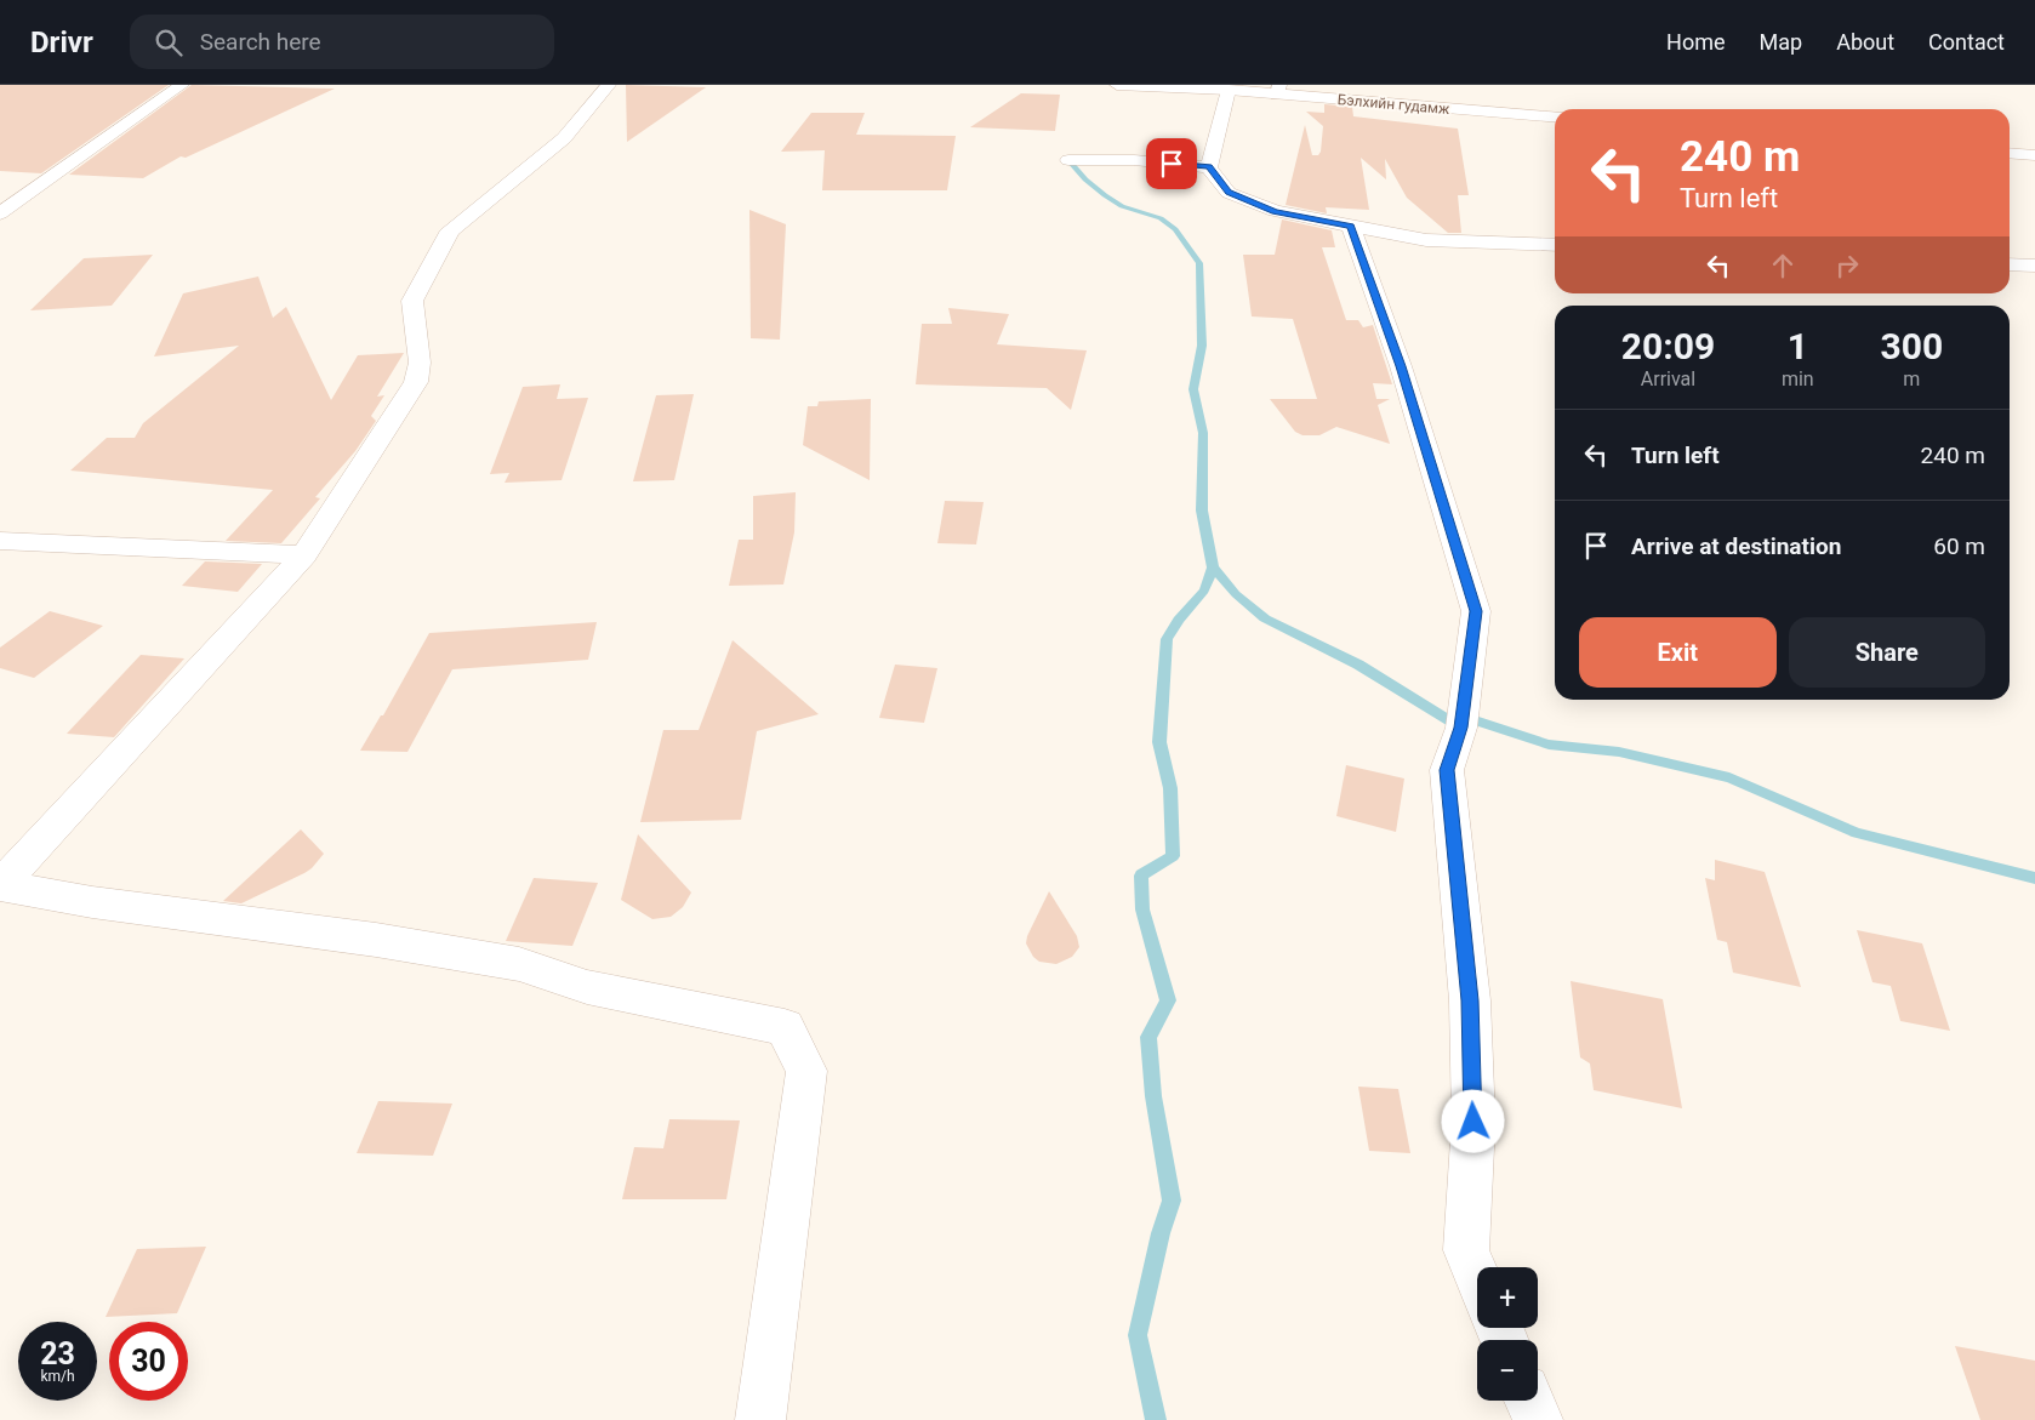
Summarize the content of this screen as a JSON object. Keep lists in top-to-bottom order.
{
  "streets": {
    "street": ["Бэлхийн гудамж"]
  },
  "page": {
    "header": "Drivr",
    "search": "Search here",
    "nav": [
      "Home",
      "Map",
      "About",
      "Contact"
    ],
    "turn": ["240 m", "Turn left"],
    "eta": [
      "20:09",
      "Arrival",
      "1",
      "min",
      "300",
      "m"
    ],
    "list": [
      {
        "name": "Turn left",
        "value": "240 m"
      },
      {
        "name": "Arrive at destination",
        "value": "60 m"
      }
    ],
    "buttons": ["Exit", "Share"],
    "map_buttons": ["+", "−"],
    "speed": "23 km/h",
    "limit": "30"
  }
}
